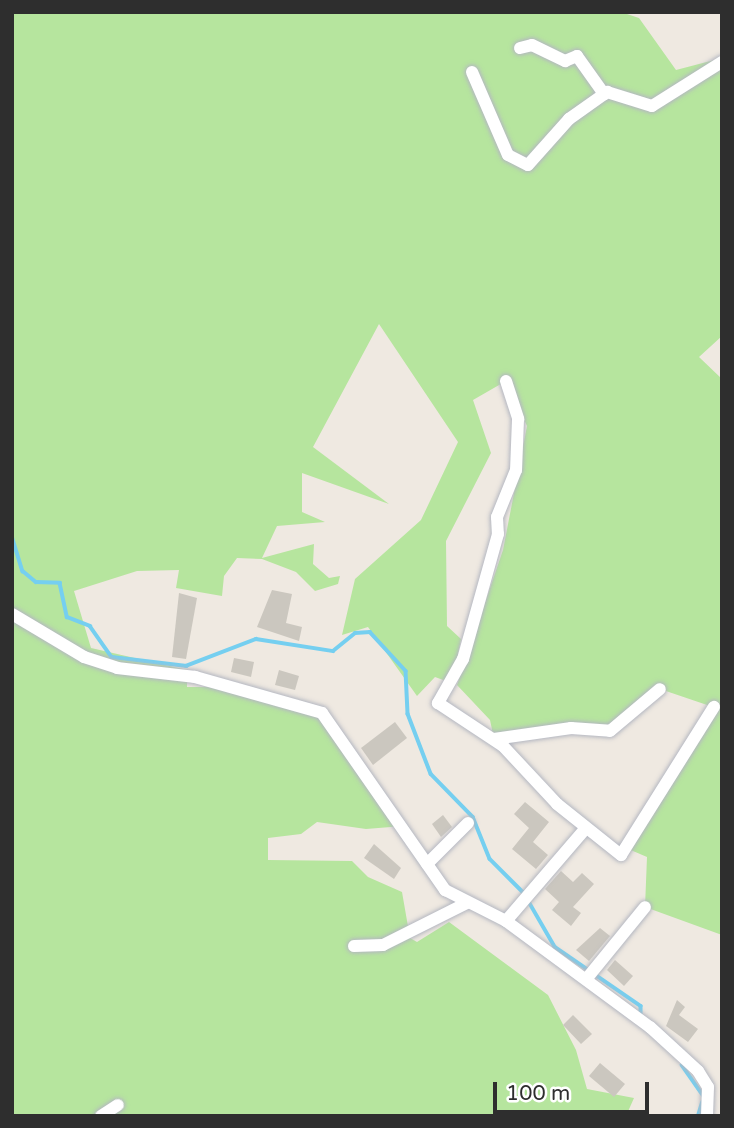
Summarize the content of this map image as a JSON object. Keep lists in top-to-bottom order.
{
  "scale_bar": "100 m"
}
